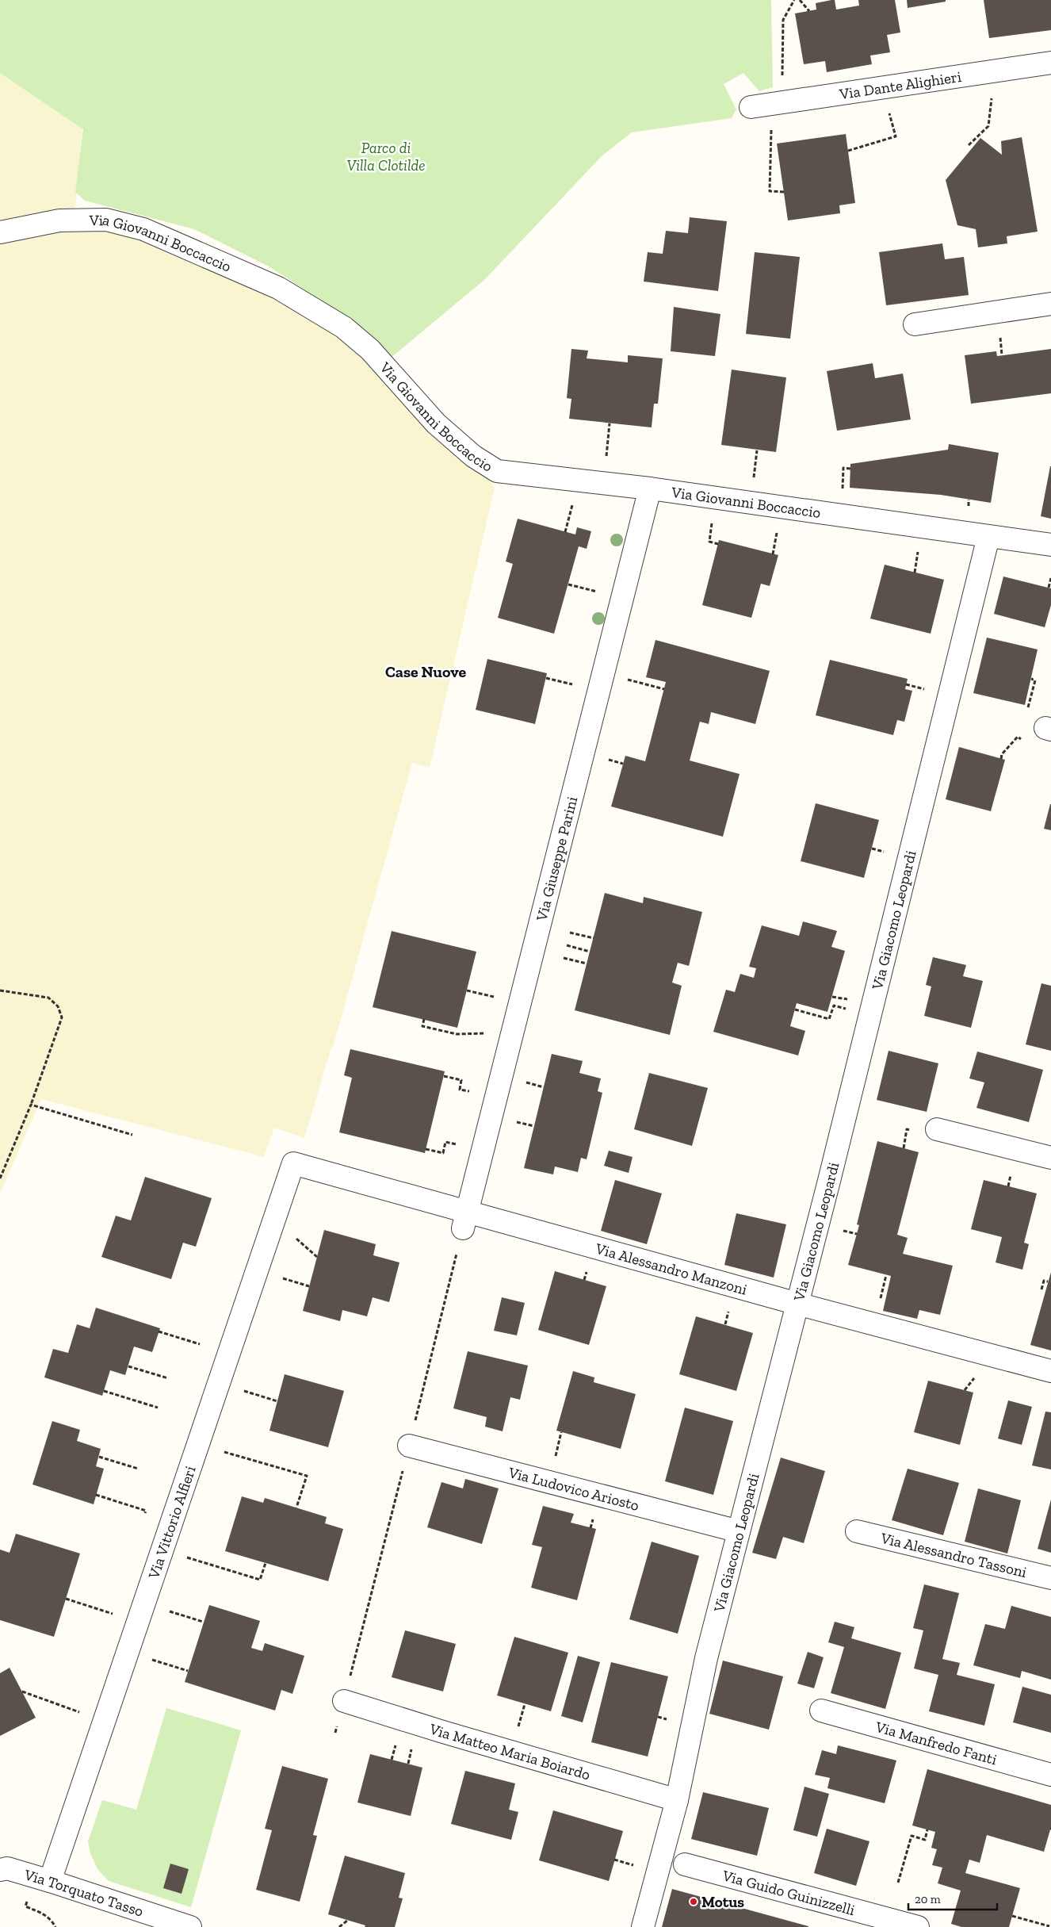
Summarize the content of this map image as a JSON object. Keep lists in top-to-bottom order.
{
  "streets": {
    "street": [
      "Via Dante Alighieri",
      "Via Giovanni Boccaccio",
      "Via Giuseppe Parini",
      "Via Giacomo Leopardi",
      "Via Alessandro Manzoni",
      "Via Ludovico Ariosto",
      "Via Vittorio Alfieri",
      "Via Alessandro Tassoni",
      "Via Manfredo Fanti",
      "Via Matteo Maria Boiardo",
      "Via Guido Guinizzelli",
      "Via Torquato Tasso"
    ]
  },
  "crossings": [
    ["Via Giovanni Boccaccio", "Via Giuseppe Parini"],
    ["Via Giovanni Boccaccio", "Via Giacomo Leopardi"],
    ["Via Giuseppe Parini", "Via Alessandro Manzoni"],
    ["Via Giacomo Leopardi", "Via Alessandro Manzoni"],
    ["Via Giacomo Leopardi", "Via Ludovico Ariosto"],
    ["Via Giacomo Leopardi", "Via Matteo Maria Boiardo"],
    ["Via Alessandro Manzoni", "Via Vittorio Alfieri"],
    ["Via Vittorio Alfieri", "Via Torquato Tasso"]
  ],
  "districts": ["Case Nuove"],
  "parks": ["Parco di Villa Clotilde"],
  "places": ["Motus"],
  "scale_bar": "20 m"
}
